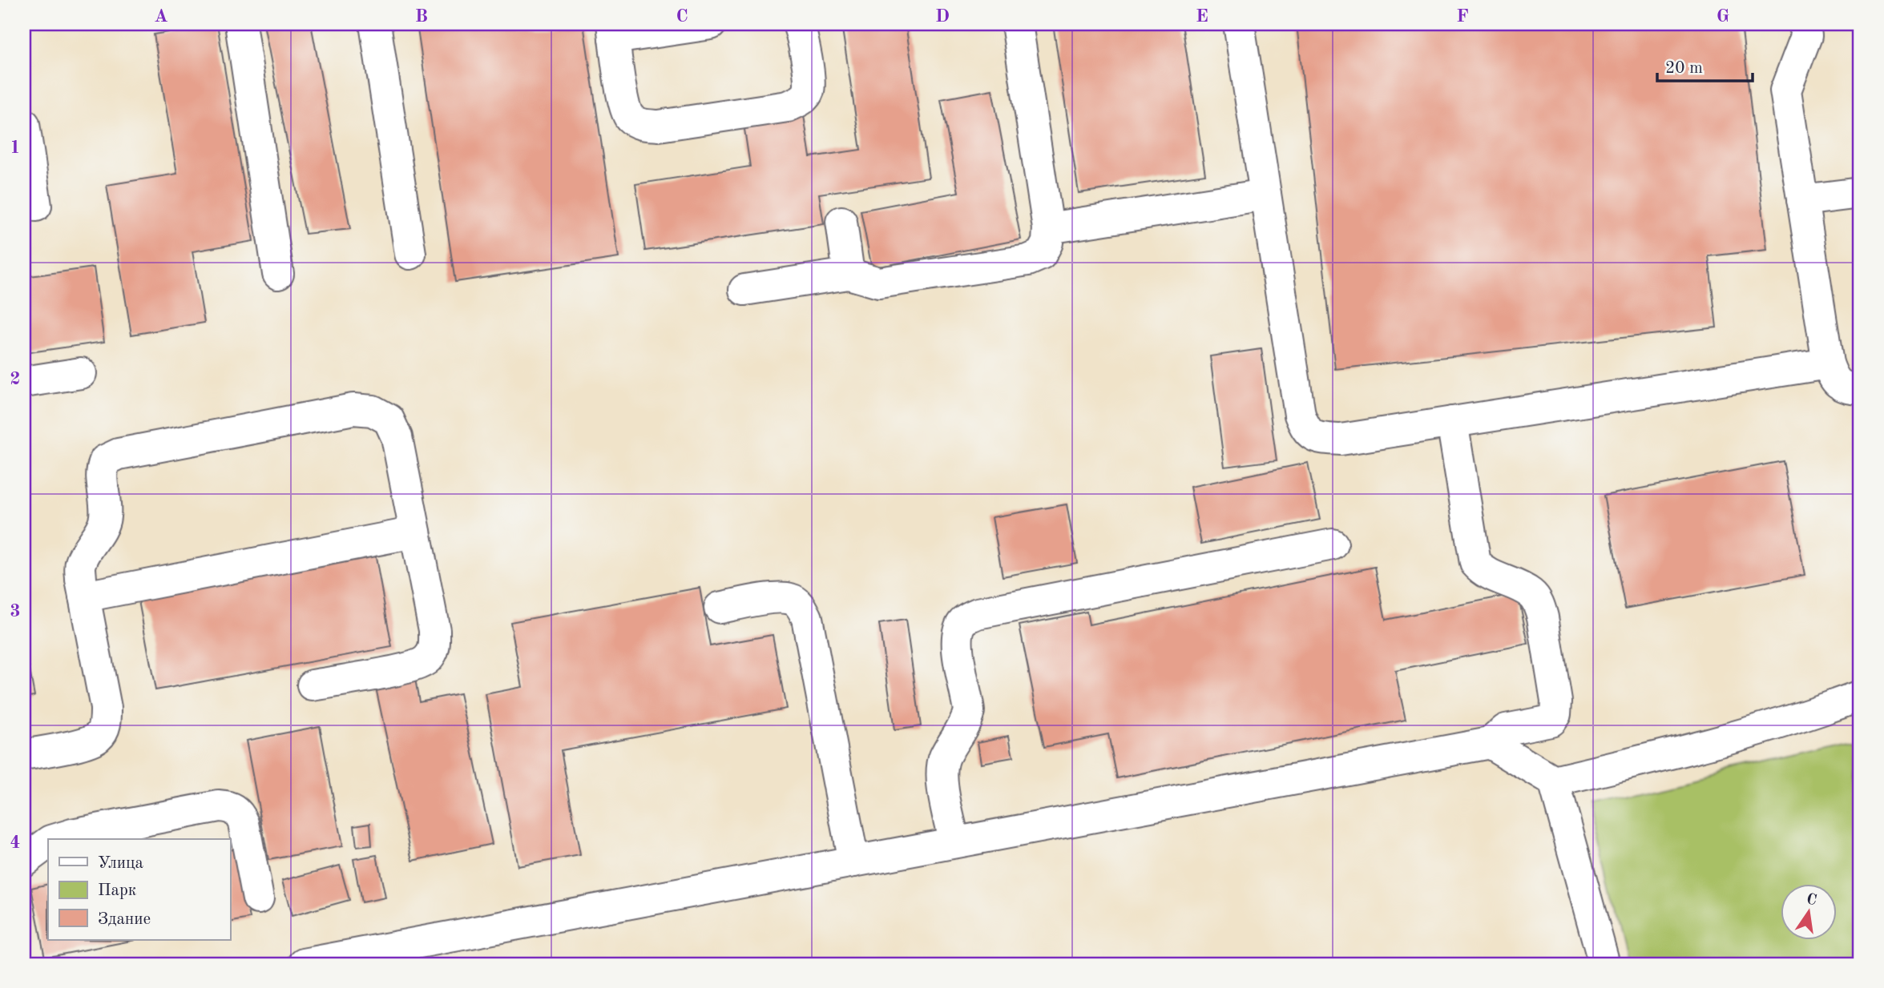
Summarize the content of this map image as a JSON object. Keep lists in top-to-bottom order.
{
  "legend": ["Улица", "Парк", "Здание"],
  "scale_bar": "20 m",
  "north": "top",
  "grid": {
    "columns": [
      "A",
      "B",
      "C",
      "D",
      "E",
      "F",
      "G"
    ],
    "rows": [
      "1",
      "2",
      "3",
      "4"
    ]
  }
}
